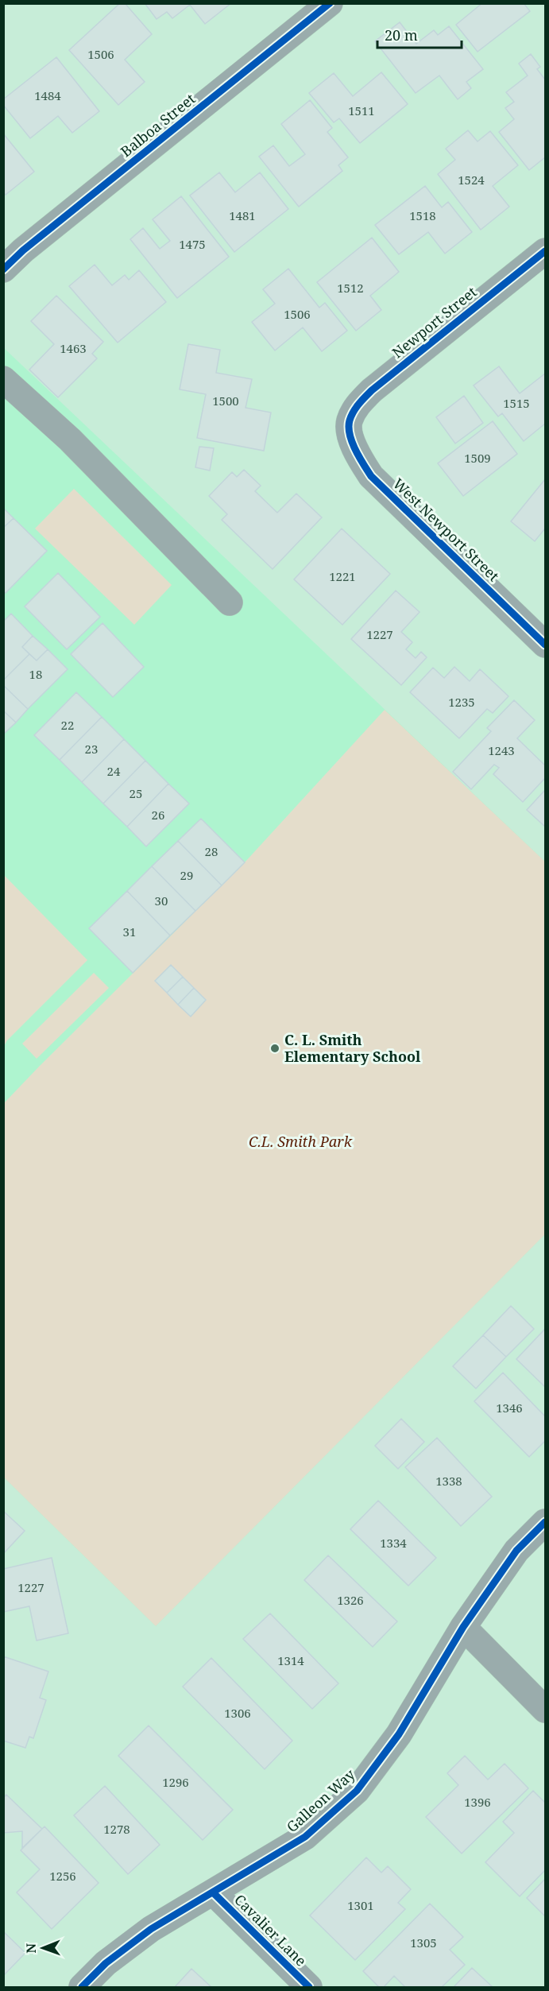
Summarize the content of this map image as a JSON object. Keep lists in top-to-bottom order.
{
  "streets": {
    "street": [
      "Balboa Street",
      "Newport Street",
      "West Newport Street",
      "Galleon Way",
      "Cavalier Lane"
    ]
  },
  "crossings": [
    ["Newport Street", "West Newport Street"],
    ["Galleon Way", "Cavalier Lane"]
  ],
  "parks": ["C.L. Smith Park"],
  "places": ["C. L. Smith Elementary School"],
  "house_numbers": [
    "1506",
    "1484",
    "1511",
    "1524",
    "1481",
    "1518",
    "1475",
    "1512",
    "1506",
    "1463",
    "1500",
    "1515",
    "1509",
    "1221",
    "1227",
    "18",
    "1235",
    "22",
    "23",
    "1243",
    "24",
    "25",
    "26",
    "28",
    "29",
    "30",
    "31",
    "1346",
    "1338",
    "1334",
    "1227",
    "1326",
    "1314",
    "1306",
    "1296",
    "1396",
    "1278",
    "1256",
    "1301",
    "1305"
  ],
  "scale_bar": "20 m",
  "north": "left"
}
